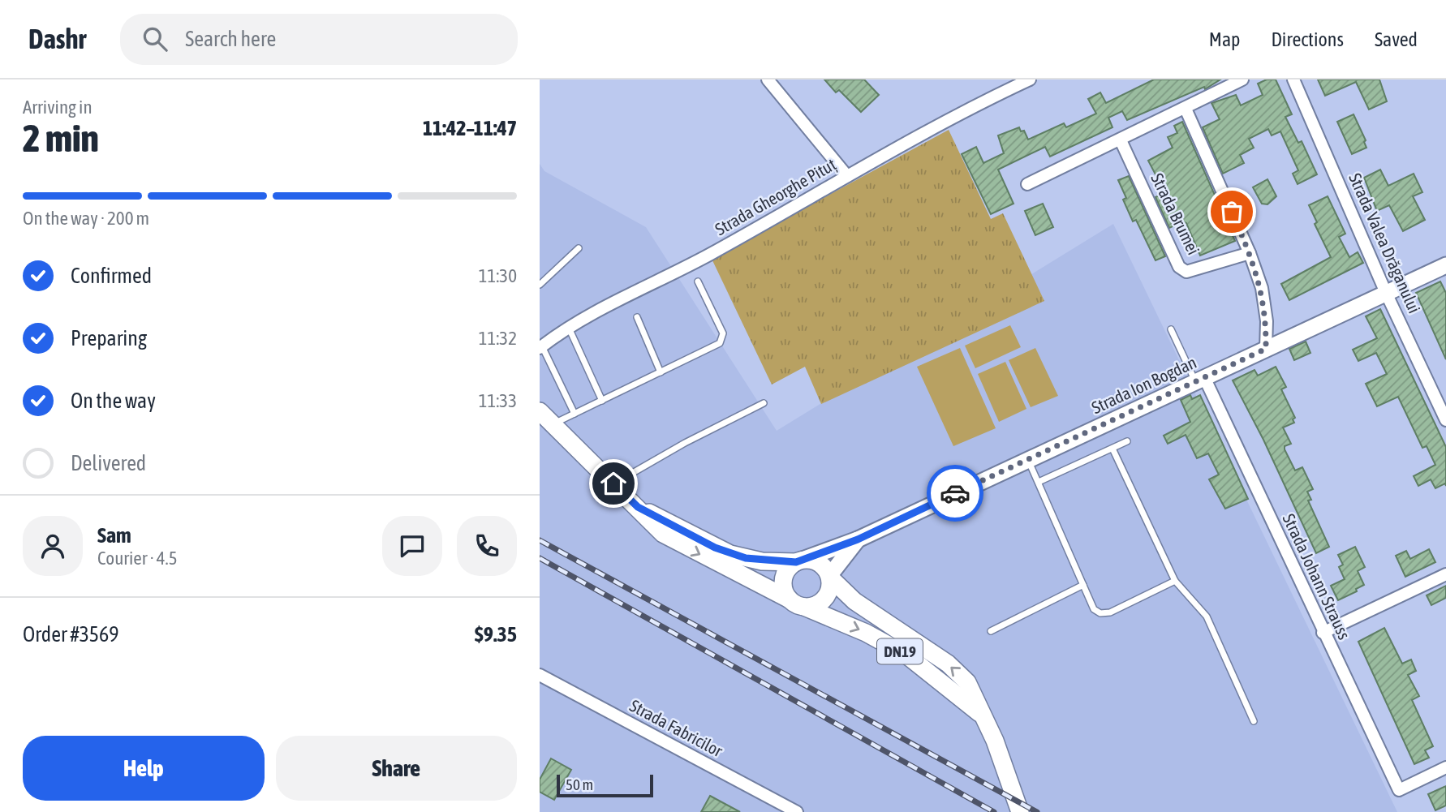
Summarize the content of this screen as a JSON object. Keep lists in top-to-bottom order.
{
  "streets": {
    "main road": ["Strada Ion Bogdan", "DN19"],
    "street": [
      "Strada Gheorghe Pituț",
      "Strada Brumei",
      "Strada Valea Drăganului",
      "Strada Johann Strauss",
      "Strada Fabricilor"
    ]
  },
  "crossings": [
    ["Strada Valea Drăganului", "Strada Ion Bogdan"],
    ["Strada Ion Bogdan", "Strada Johann Strauss"],
    ["Strada Ion Bogdan", "DN19"]
  ],
  "scale_bar": "50 m",
  "page": {
    "header": "Dashr",
    "search": "Search here",
    "nav": ["Map", "Directions", "Saved"],
    "heading": ["2 min", "Arriving in", "11:42–11:47"],
    "panel": [
      "Sam",
      "Courier · 4.5",
      "Order #3569",
      "$9.35"
    ],
    "bar": "On the way · 200 m",
    "list": [
      ["Confirmed", "11:30"],
      ["Preparing", "11:32"],
      ["On the way", "11:33"],
      "Delivered"
    ],
    "buttons": ["Help", "Share"],
    "scale": "50 m"
  }
}
